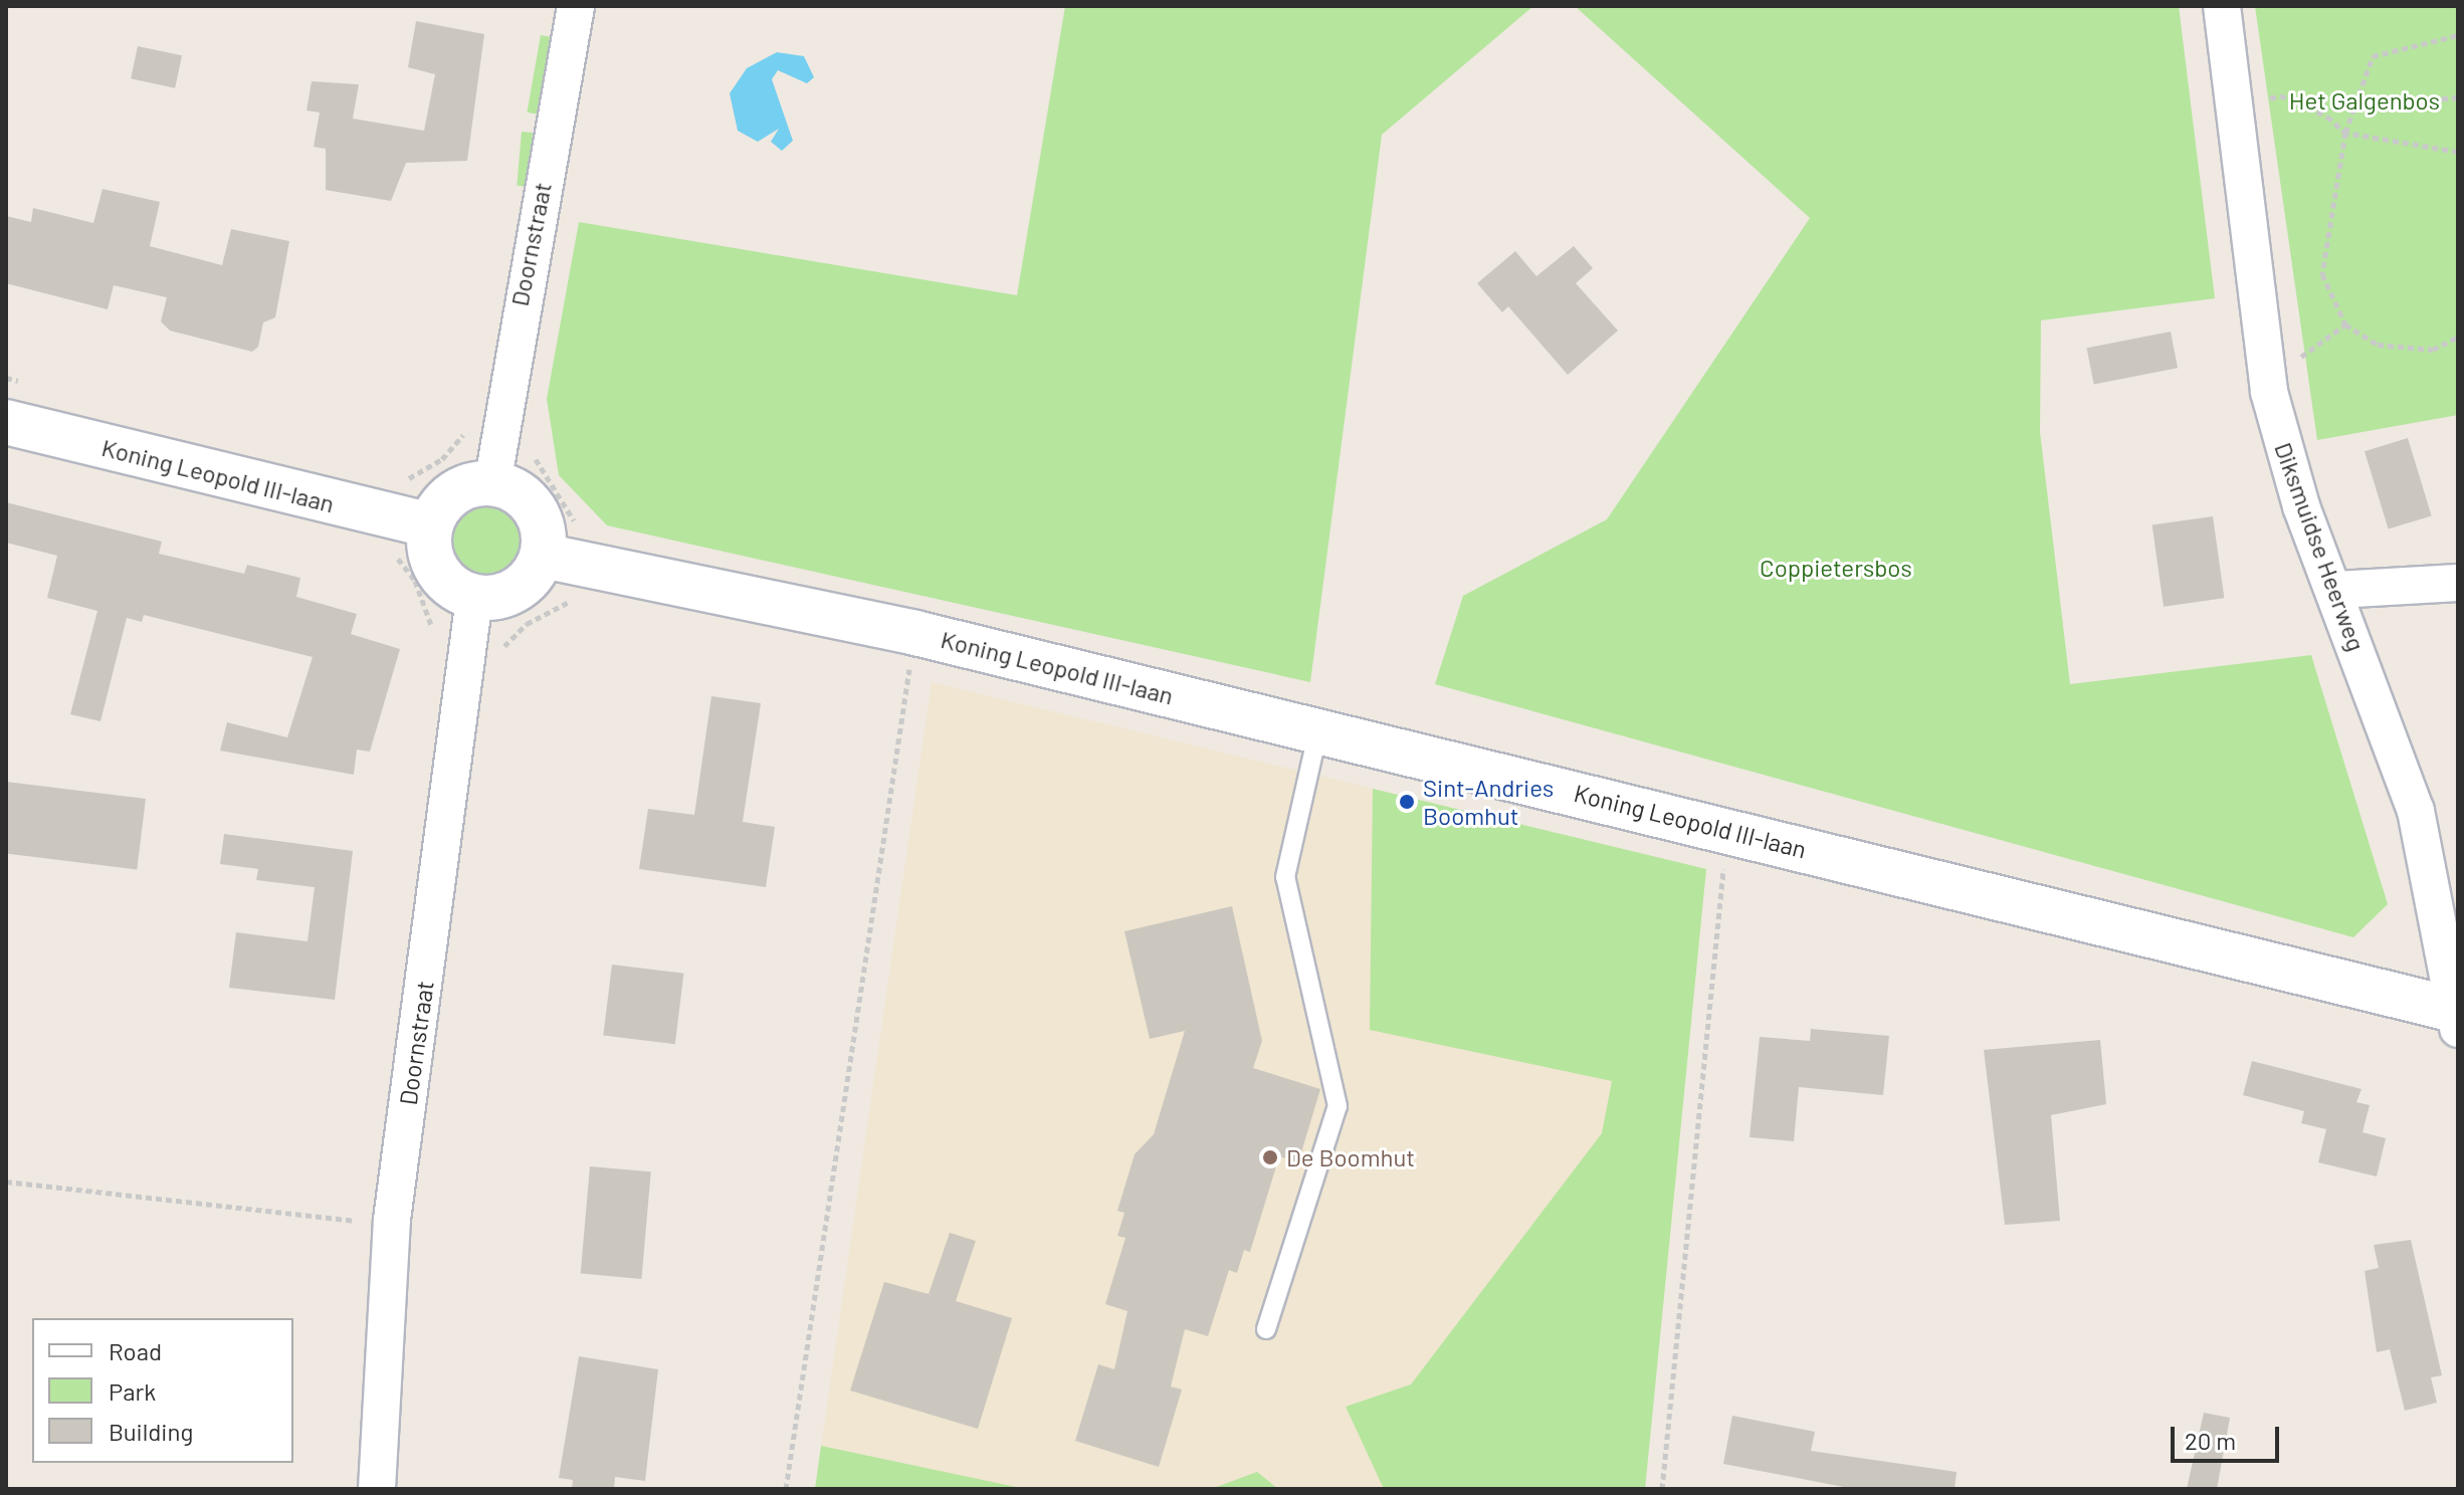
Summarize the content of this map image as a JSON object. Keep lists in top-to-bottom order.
{
  "streets": {
    "street": ["Doornstraat", "Koning Leopold III-laan", "Diksmuidse Heerweg"]
  },
  "crossings": [
    ["Doornstraat", "Koning Leopold III-laan"],
    ["Koning Leopold III-laan", "Diksmuidse Heerweg"]
  ],
  "parks": ["Het Galgenbos", "Coppietersbos"],
  "places": ["Sint-Andries Boomhut", "De Boomhut"],
  "legend": ["Road", "Park", "Building"],
  "scale_bar": "20 m"
}
